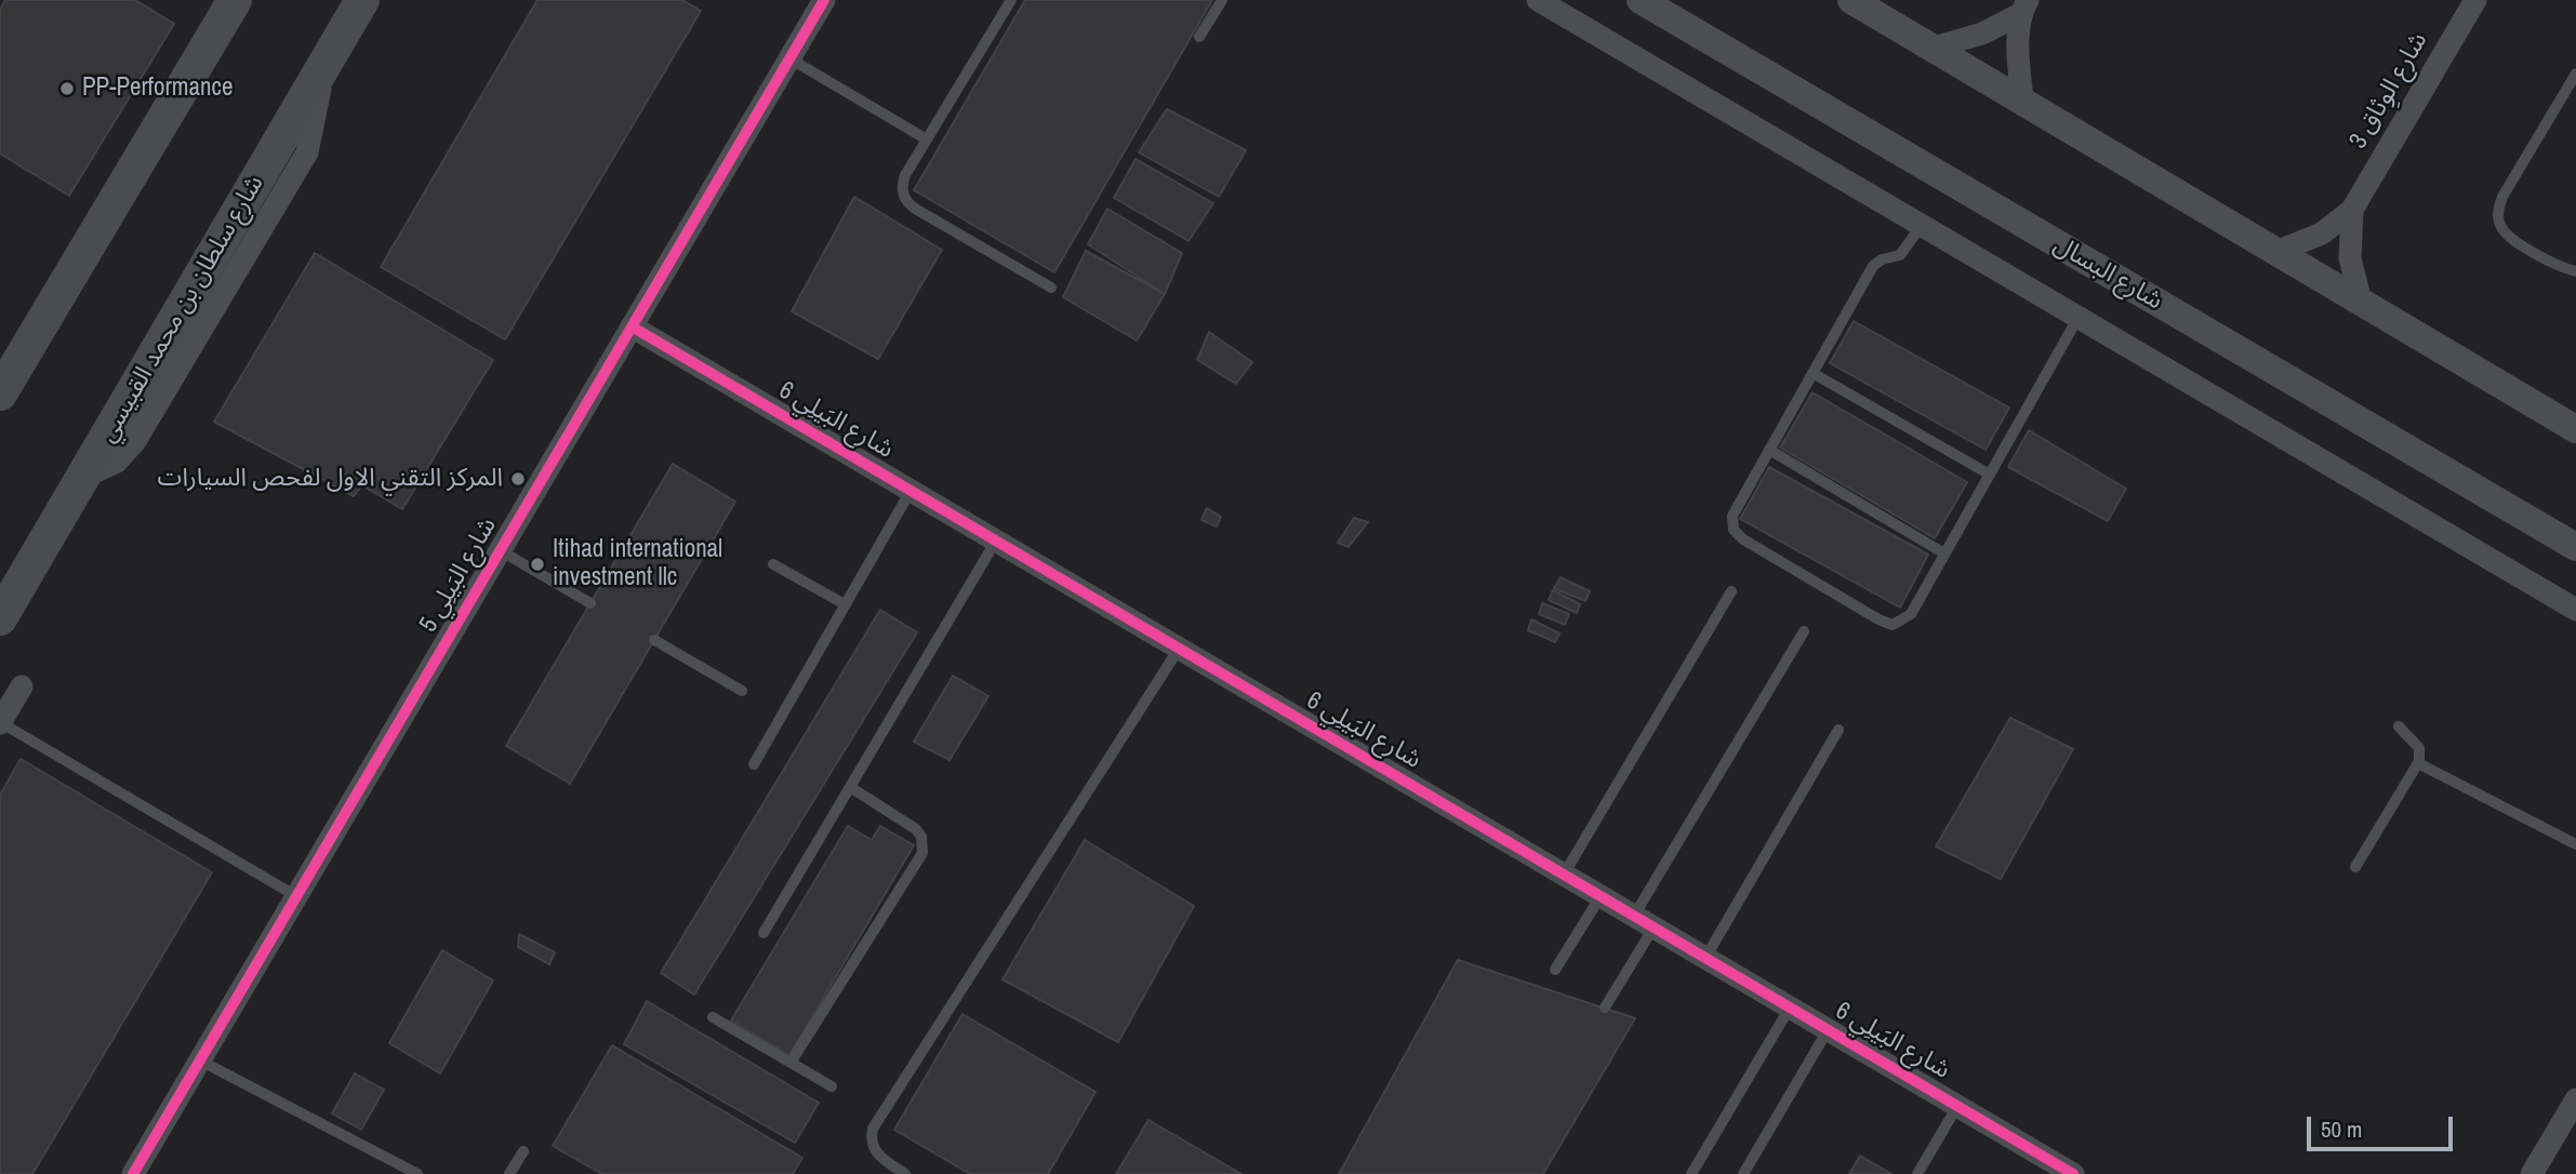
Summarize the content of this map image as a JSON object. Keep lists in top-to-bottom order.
{
  "streets": {
    "main road": ["شارع سلطان بن محمد القبيسي"],
    "street": [
      "شارع الوِثاق 3",
      "شارع البسال",
      "شارع البَيلِي 6",
      "شارع البَيلِي 5"
    ]
  },
  "crossings": [
    ["شارع البَيلِي 6", "شارع البَيلِي 5"]
  ],
  "places": ["PP-Performance", "المركز التقني الاول لفحص السيارات", "Itihad international investment llc"],
  "scale_bar": "50 m"
}
